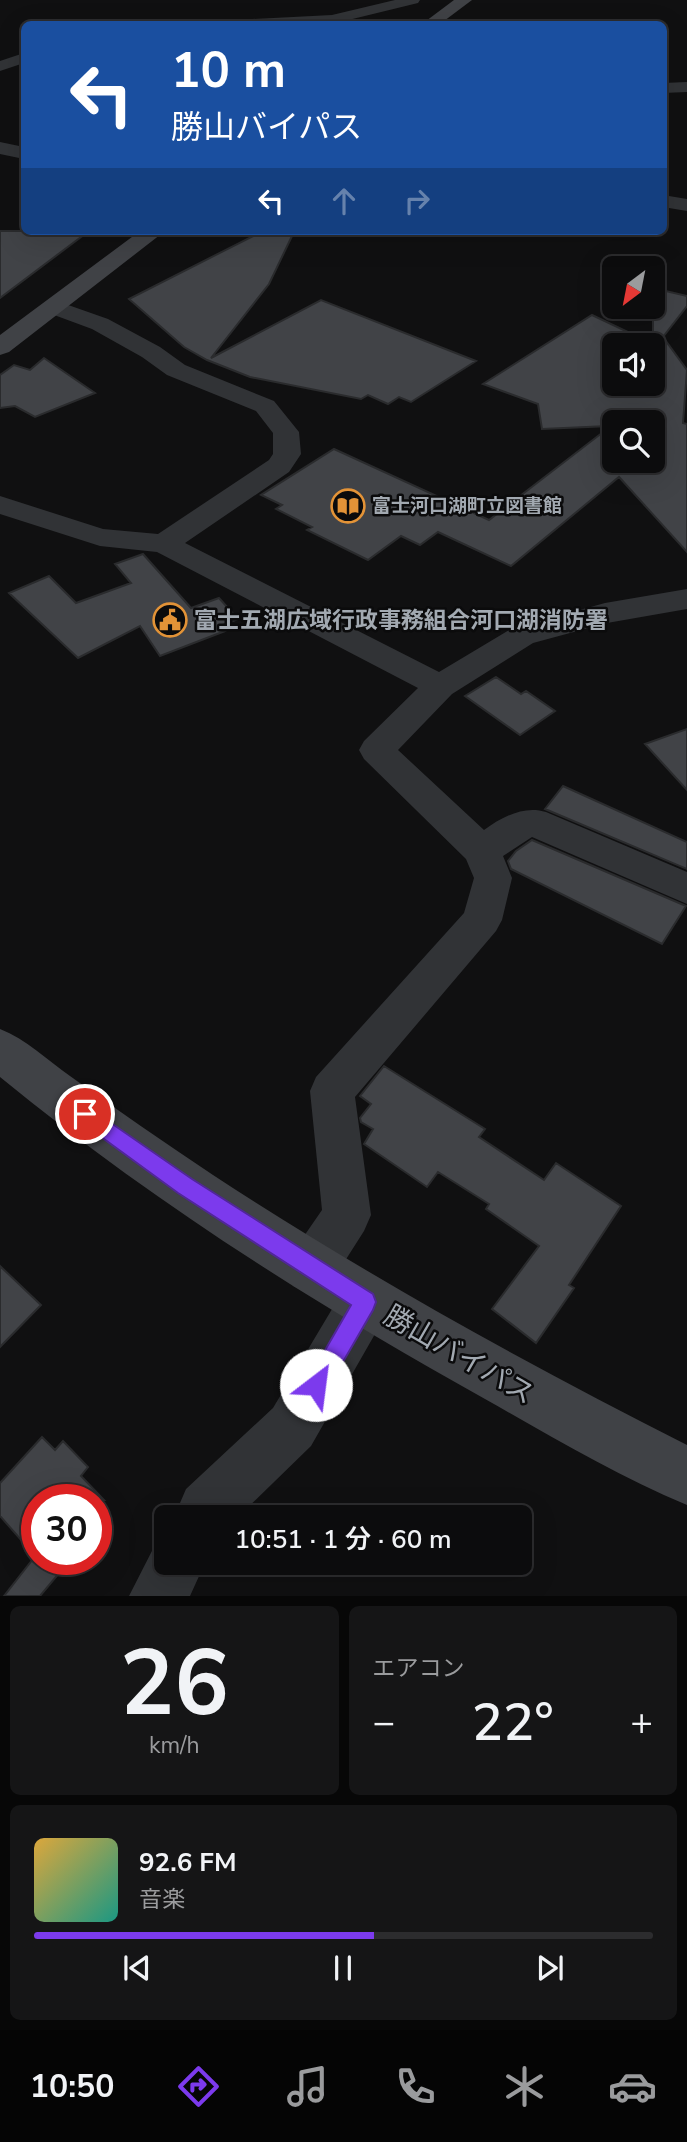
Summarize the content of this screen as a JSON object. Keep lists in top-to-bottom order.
{
  "streets": {
    "main road": ["勝山バイパス"]
  },
  "places": {
    "library": ["富士河口湖町立図書館"],
    "public building": ["富士五湖広域行政事務組合河口湖消防署"]
  },
  "north": "bottom left",
  "page": {
    "turn": ["10 m", "勝山バイパス"],
    "limit": "30",
    "trip": "10:51 · 1 分 · 60 m",
    "tile": [
      ["26", "km/h"],
      "エアコン"
    ],
    "heat": ["−", "22°", "+"],
    "song": ["92.6 FM", "音楽"],
    "tabs": "10:50"
  }
}
